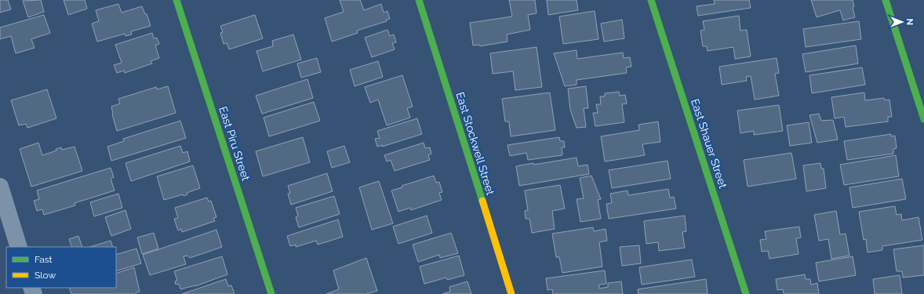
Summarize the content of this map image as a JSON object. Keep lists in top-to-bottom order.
{
  "streets": {
    "street": ["East Piru Street", "East Stockwell Street", "East Shauer Street"]
  },
  "legend": ["Fast", "Slow"],
  "north": "right"
}
